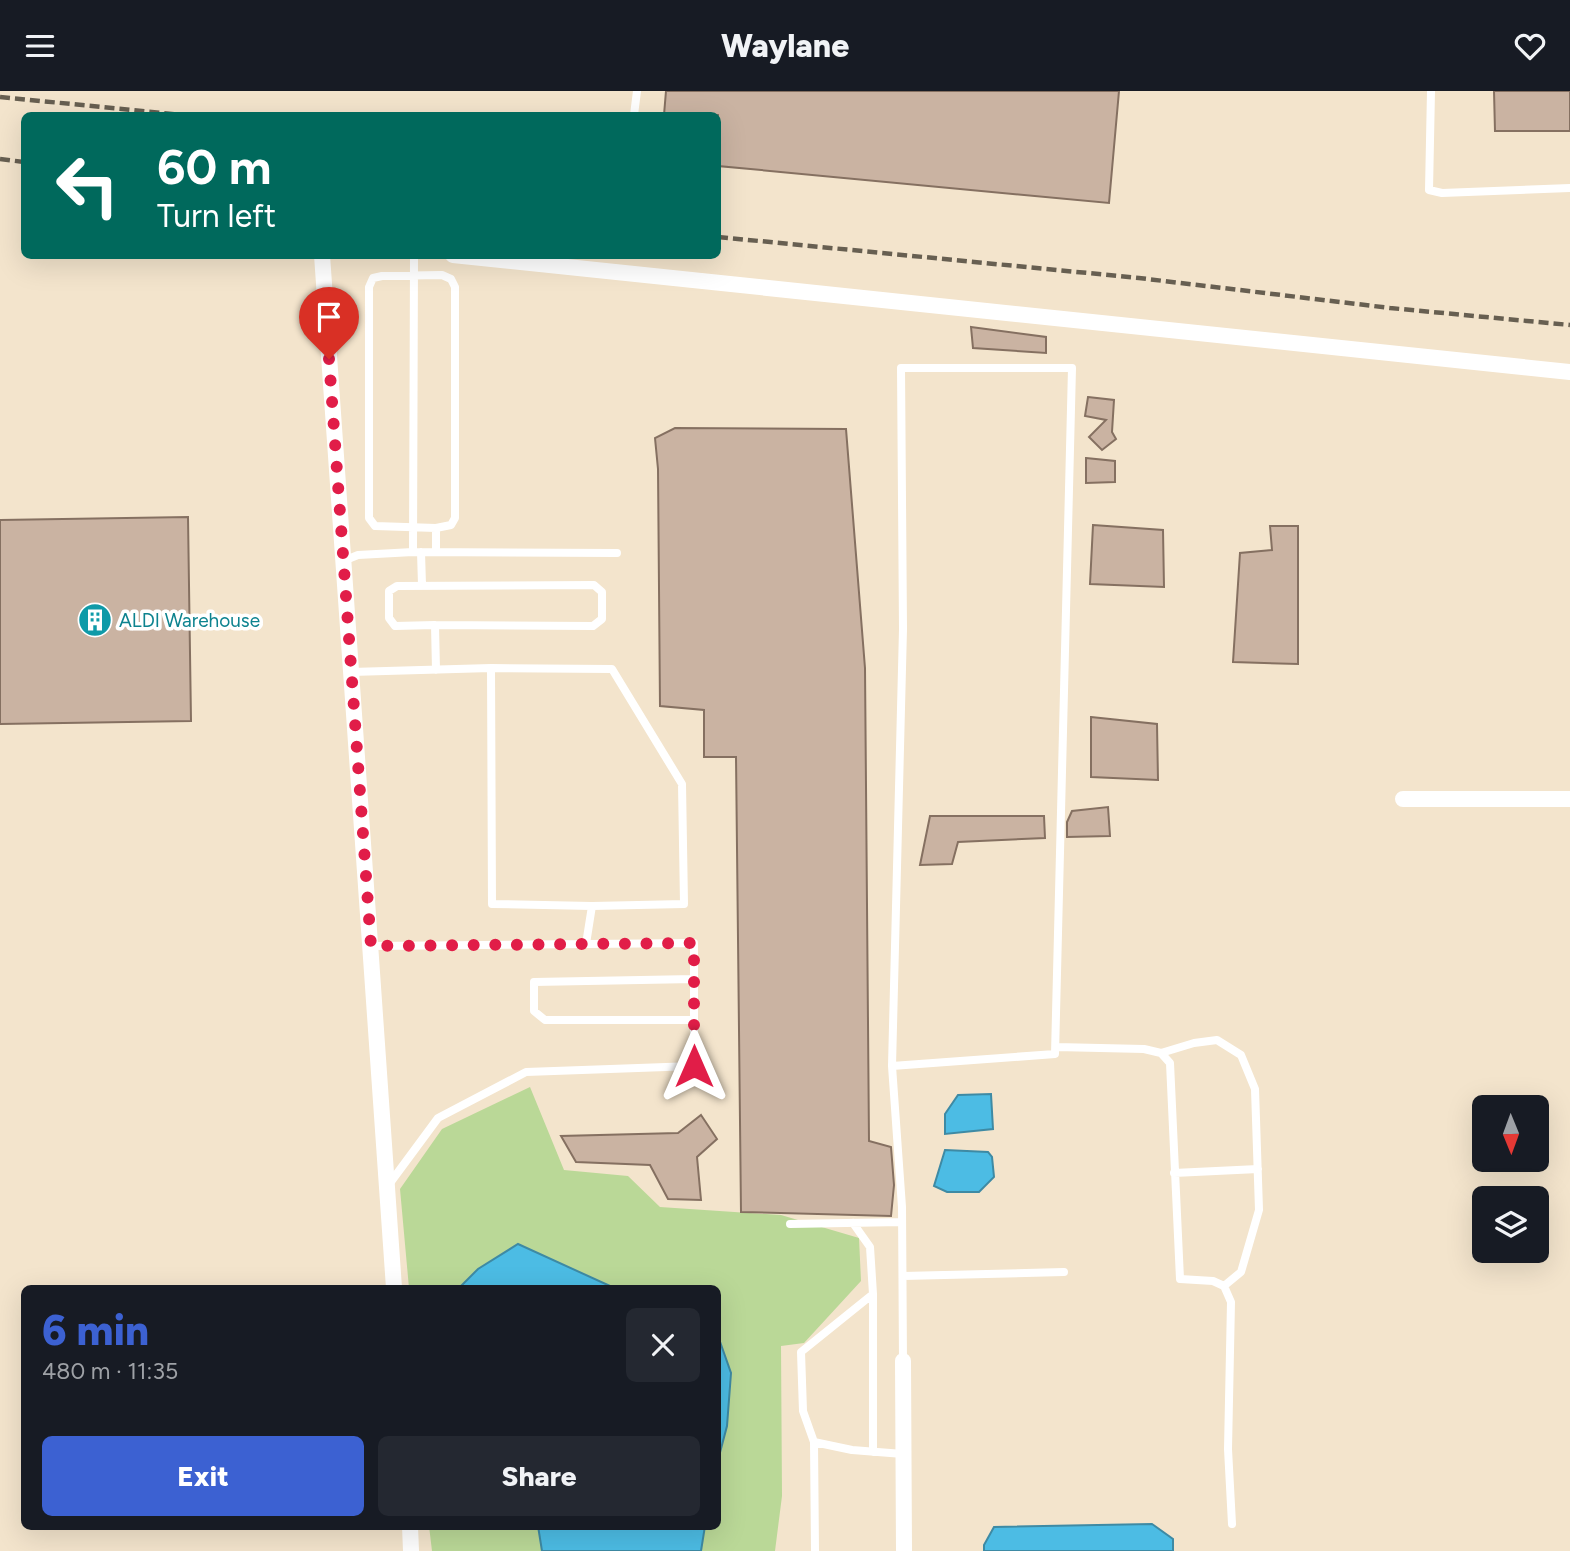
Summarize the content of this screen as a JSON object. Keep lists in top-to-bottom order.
{
  "places": {
    "building": ["ALDI Warehouse"]
  },
  "north": "bottom",
  "page": {
    "header": "Waylane",
    "turn": ["60 m", "Turn left"],
    "heading": ["6 min", "480 m · 11:35"],
    "buttons": ["Exit", "Share"]
  }
}
